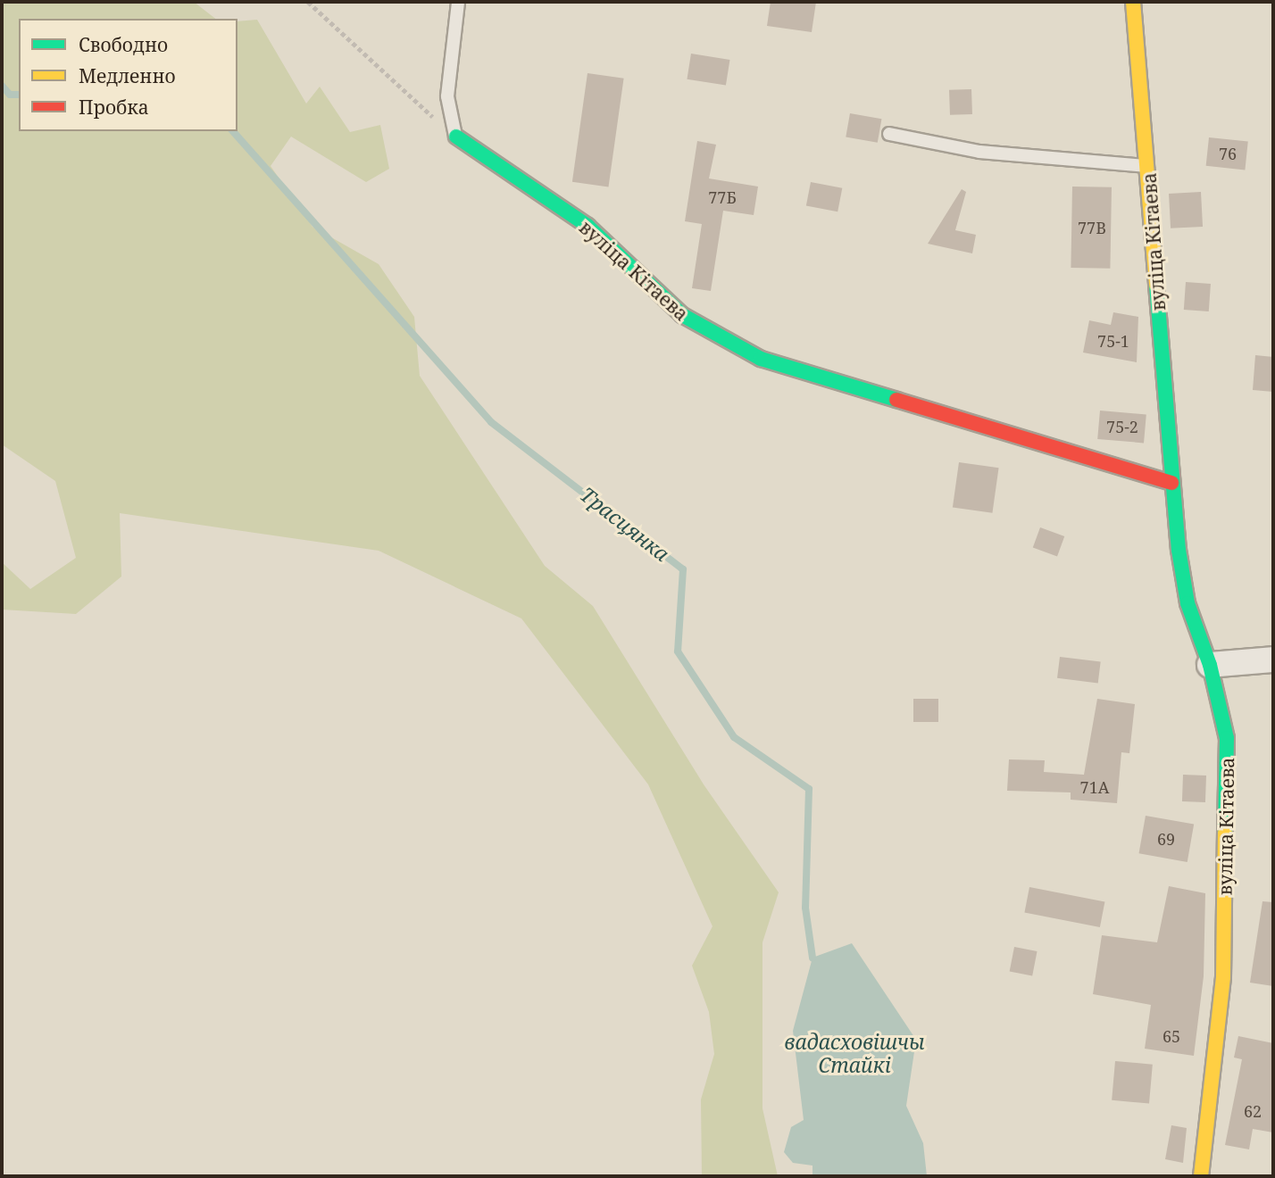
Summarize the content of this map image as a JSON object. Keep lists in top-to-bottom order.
{
  "streets": {
    "street": ["вуліца Кітаева"]
  },
  "water": ["Трасцянка", "вадасховішчы Стайкі"],
  "house_numbers": [
    "76",
    "77Б",
    "77В",
    "75-1",
    "75-2",
    "71А",
    "69",
    "65",
    "62"
  ],
  "legend": ["Свободно", "Медленно", "Пробка"]
}
